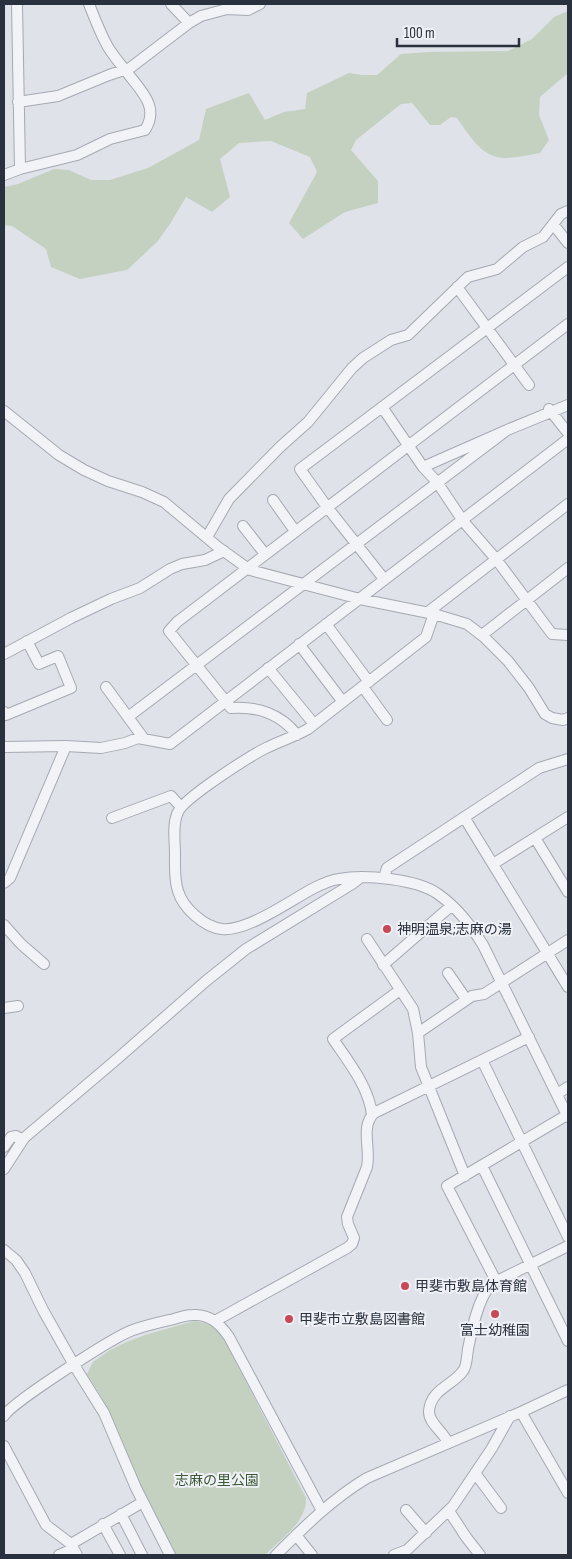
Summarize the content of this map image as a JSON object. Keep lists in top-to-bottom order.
{
  "parks": ["志麻の里公園"],
  "places": [
    "神明温泉;志麻の湯",
    "甲斐市敷島体育館",
    "富士幼稚園",
    "甲斐市立敷島図書館"
  ],
  "scale_bar": "100 m"
}
